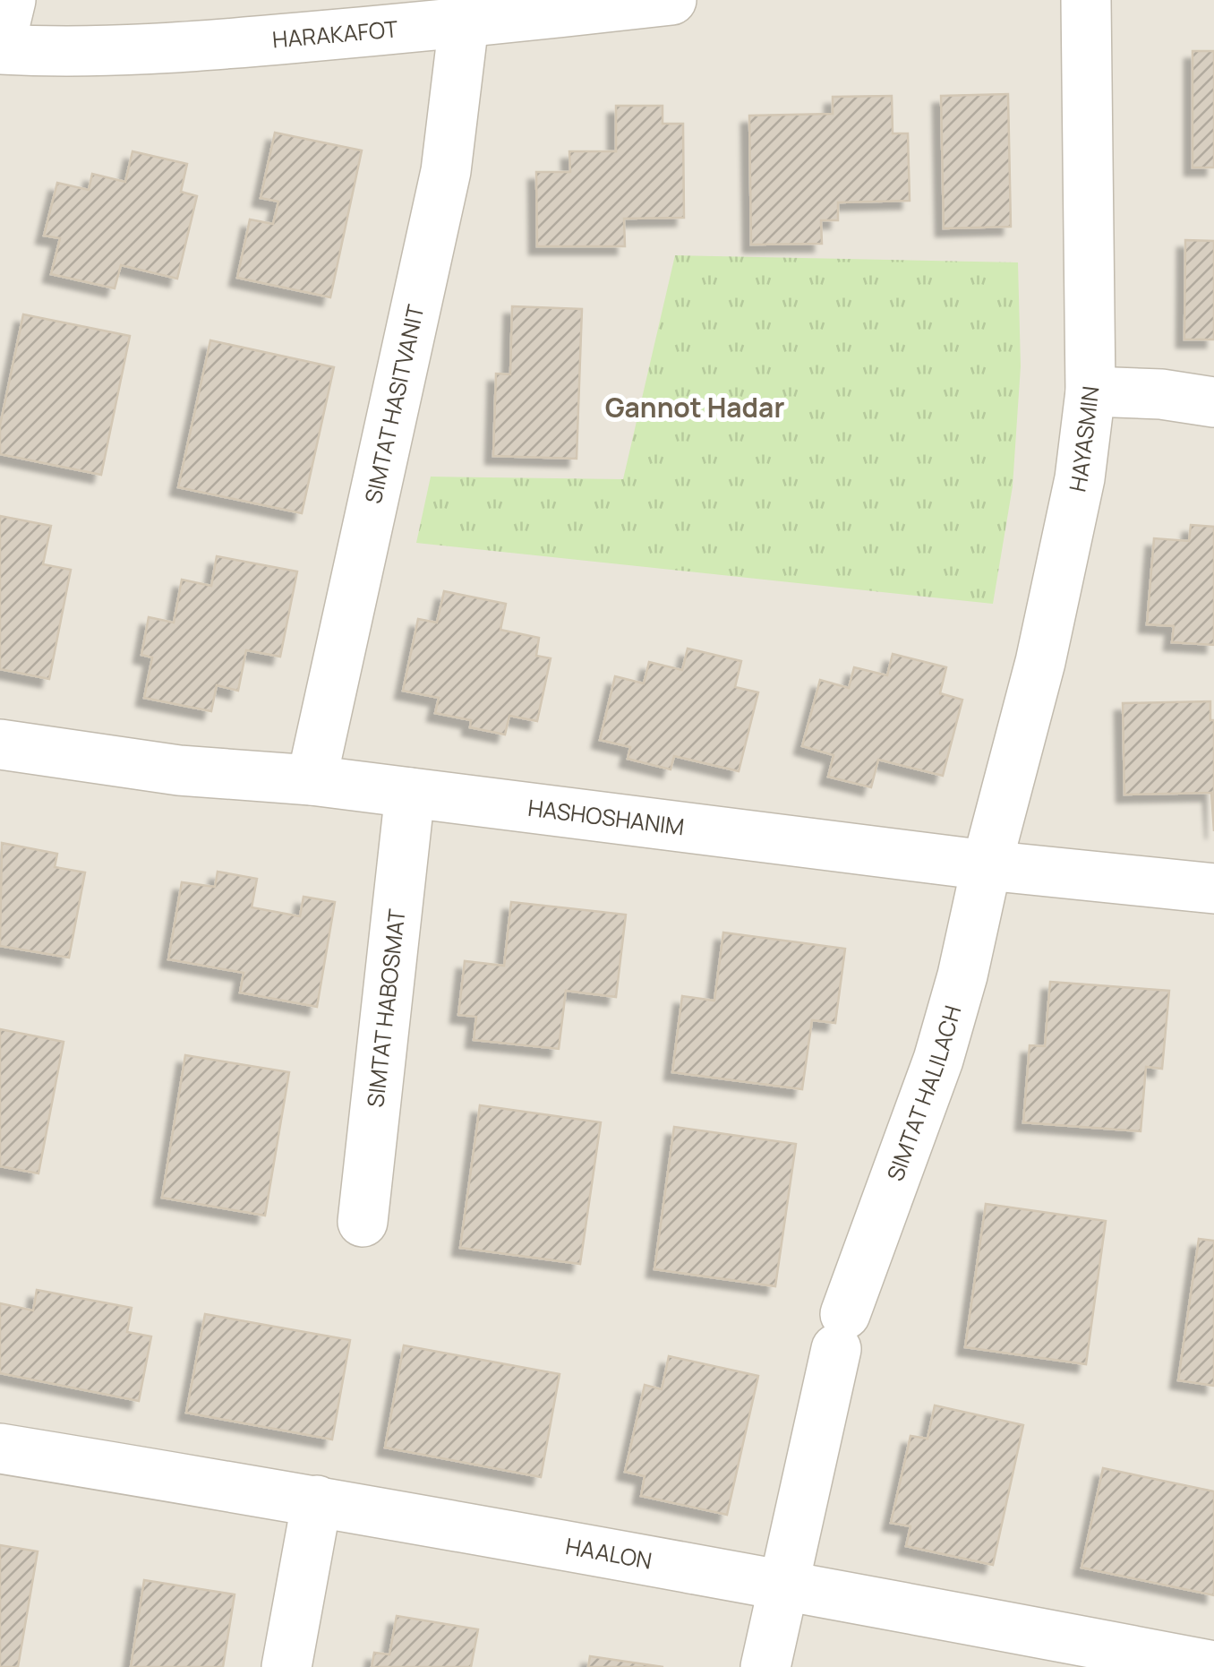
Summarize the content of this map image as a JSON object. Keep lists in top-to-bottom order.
{
  "streets": {
    "street": [
      "HARAKAFOT",
      "SIMTAT HASITVANIT",
      "HAYASMIN",
      "HASHOSHANIM",
      "SIMTAT HABOSMAT",
      "SIMTAT HALILACH",
      "HAALON"
    ]
  },
  "crossings": [
    ["HARAKAFOT", "SIMTAT HASITVANIT"],
    ["SIMTAT HASITVANIT", "HASHOSHANIM"],
    ["HAYASMIN", "HASHOSHANIM"],
    ["HAYASMIN", "SIMTAT HALILACH"],
    ["HASHOSHANIM", "SIMTAT HABOSMAT"],
    ["HASHOSHANIM", "SIMTAT HALILACH"],
    ["SIMTAT HALILACH", "HAALON"]
  ],
  "districts": ["Gannot Hadar"]
}
